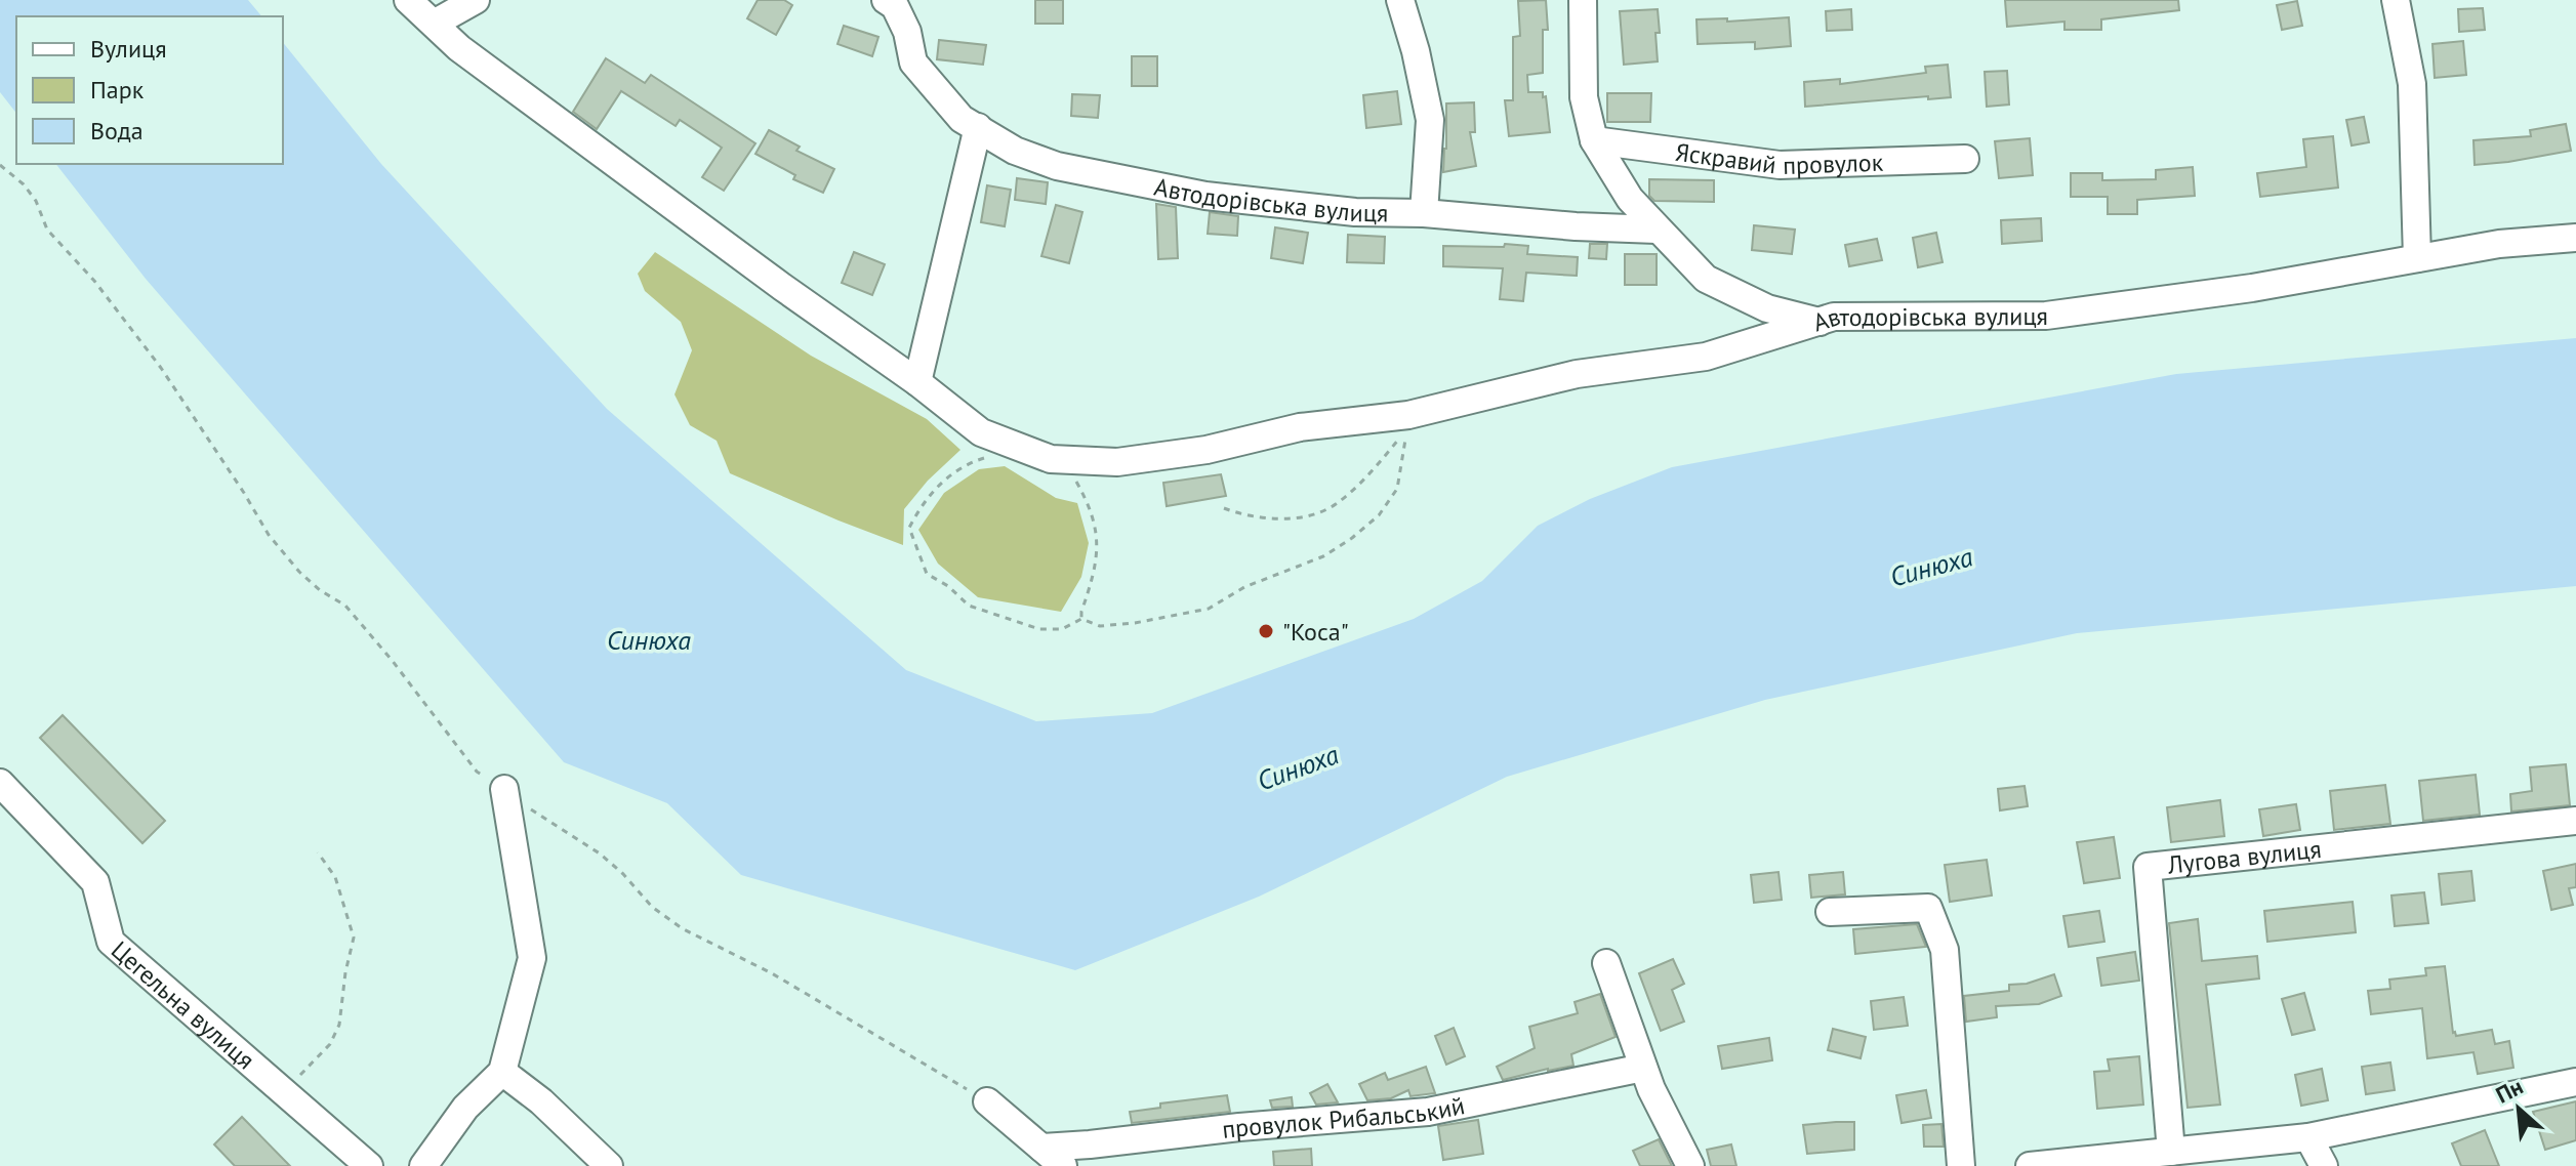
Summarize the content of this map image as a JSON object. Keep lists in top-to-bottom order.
{
  "streets": {
    "street": [
      "Яскравий провулок",
      "Автодорівська вулиця",
      "Лугова вулиця",
      "Цегельна вулиця",
      "провулок Рибальський"
    ]
  },
  "water": ["Синюха"],
  "places": ["\"Коса\""],
  "legend": ["Вулиця", "Парк", "Вода"],
  "north": "top left"
}
